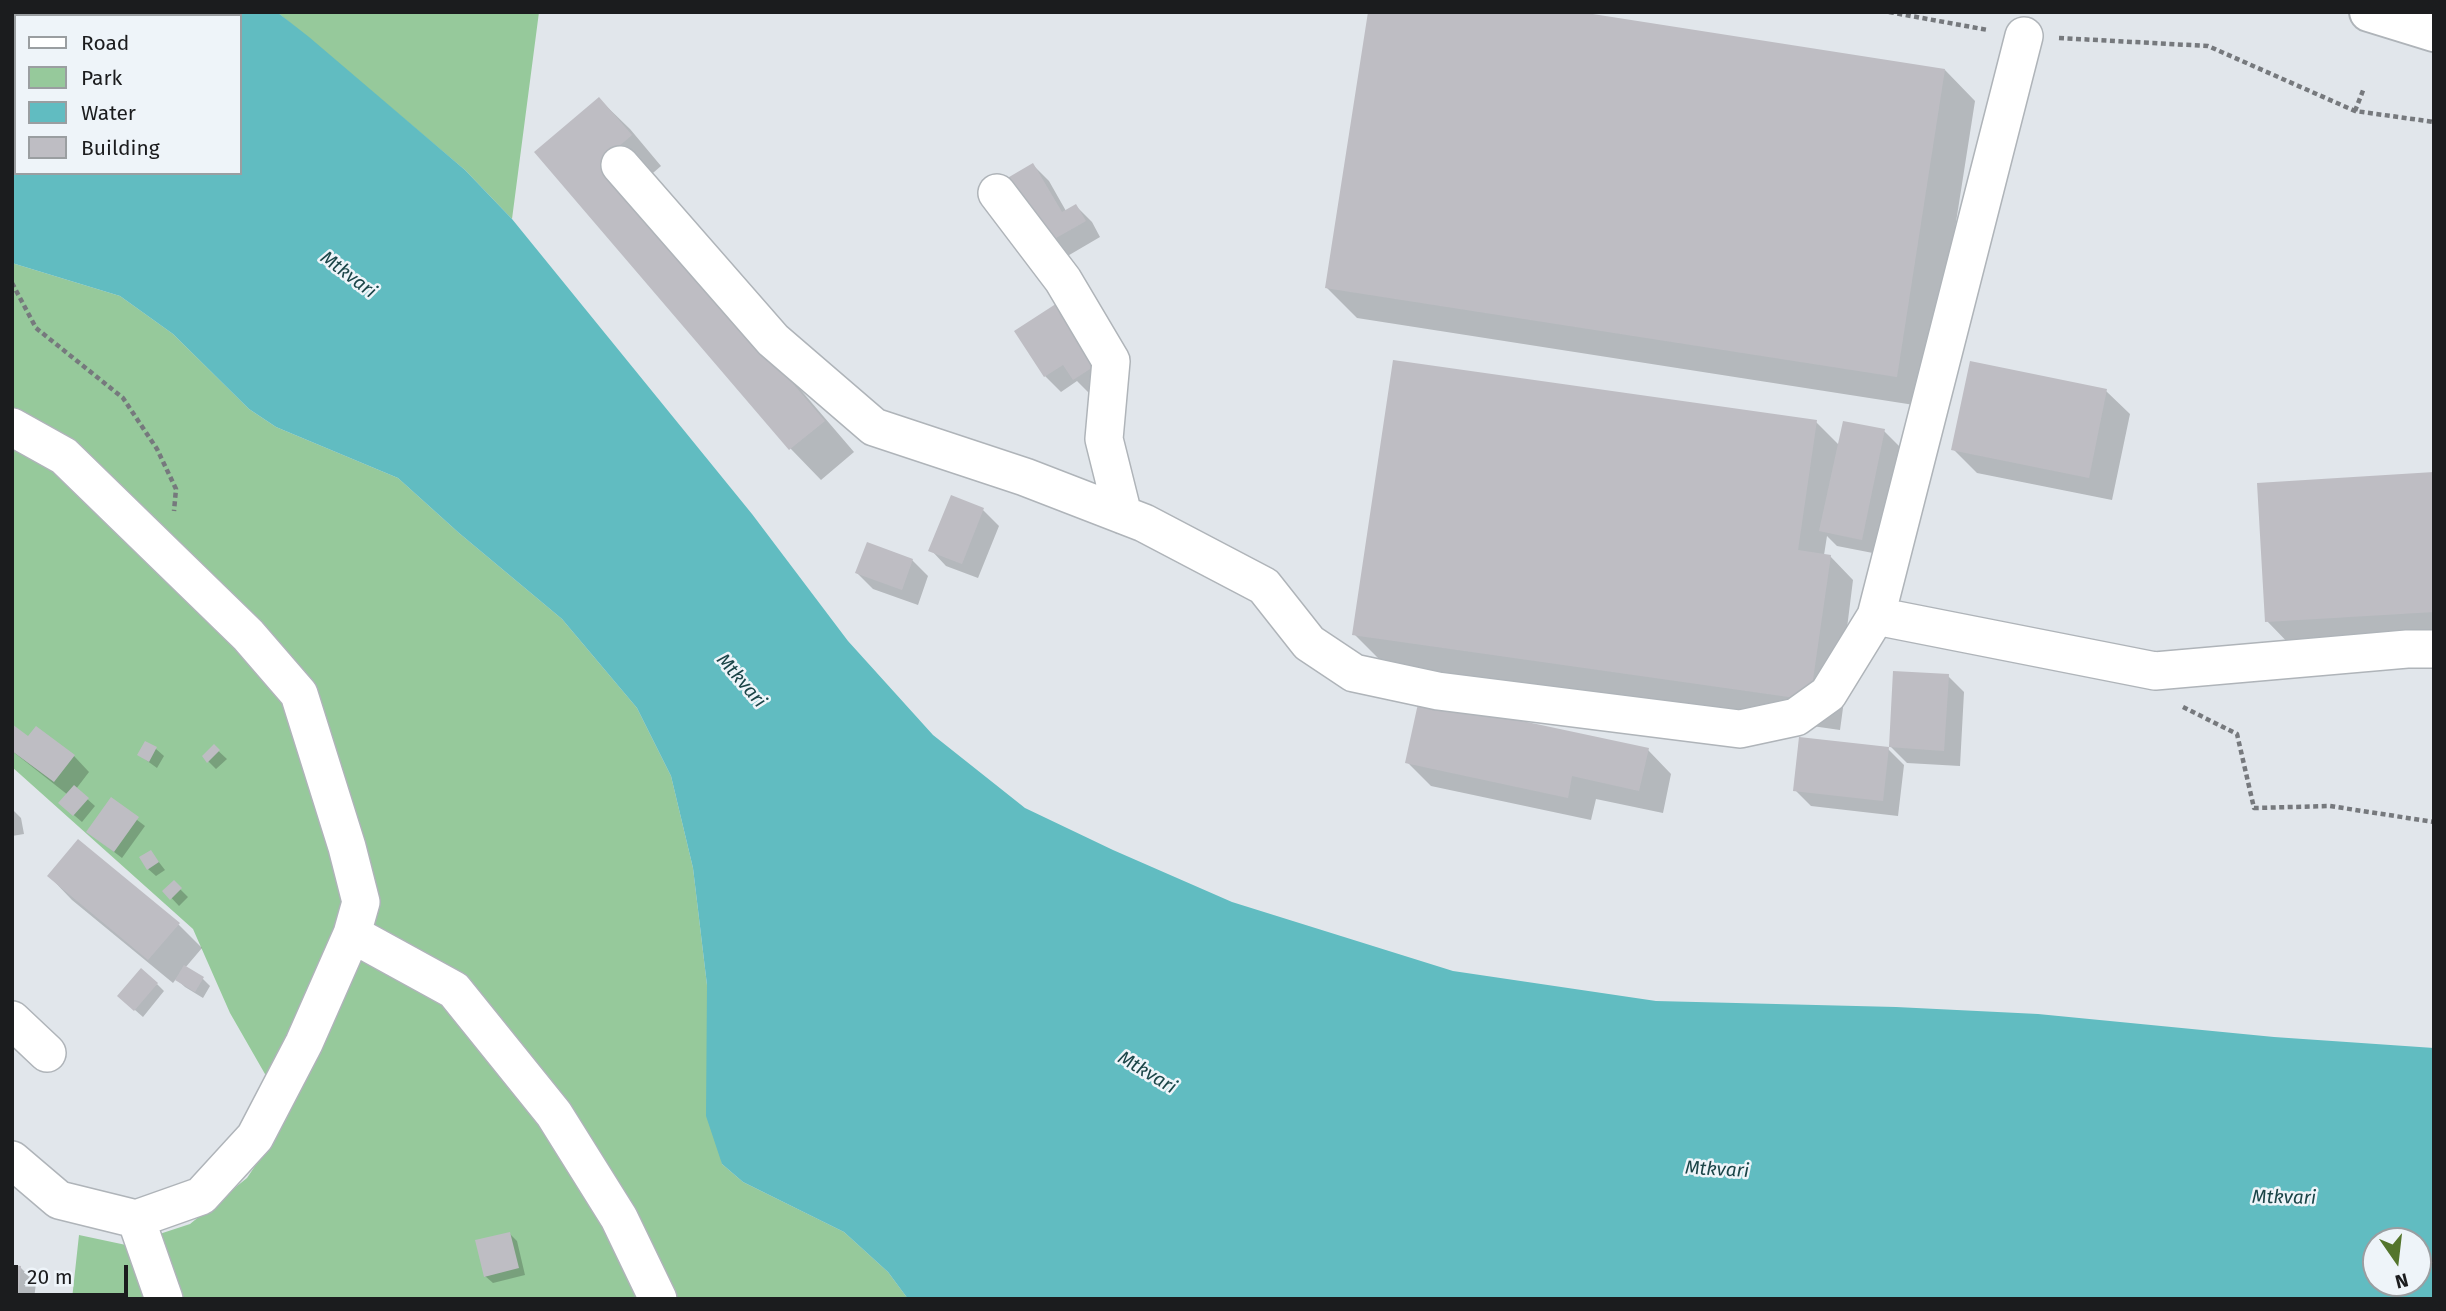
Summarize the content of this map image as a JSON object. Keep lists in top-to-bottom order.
{
  "water": ["Mtkvari"],
  "legend": [
    "Road",
    "Park",
    "Water",
    "Building"
  ],
  "scale_bar": "20 m",
  "north": "bottom"
}
